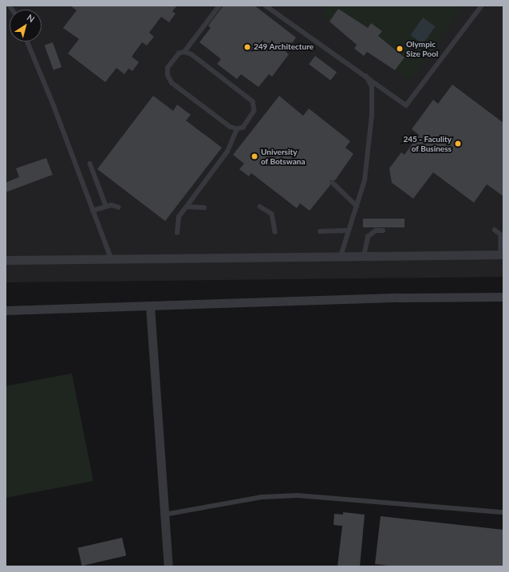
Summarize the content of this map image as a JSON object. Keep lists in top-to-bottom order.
{
  "places": [
    "249 Architecture",
    "Olympic Size Pool",
    "245 - Faculity of Business",
    "University of Botswana"
  ],
  "north": "top right"
}
